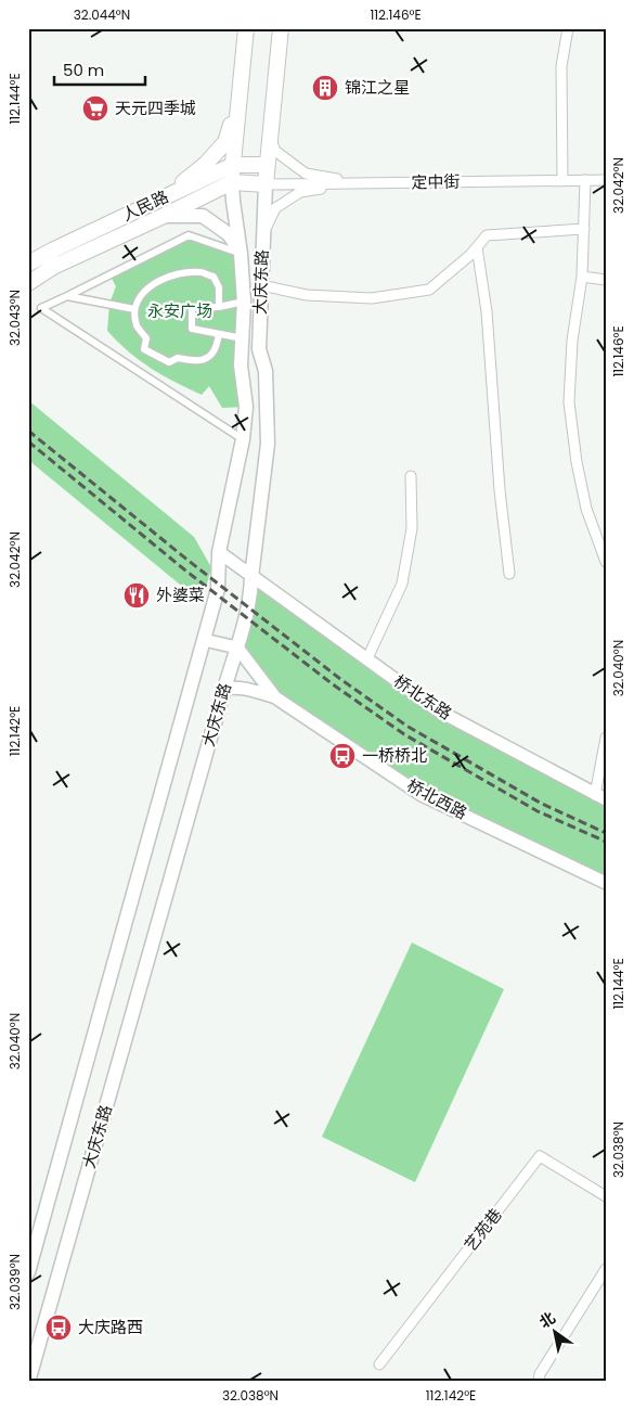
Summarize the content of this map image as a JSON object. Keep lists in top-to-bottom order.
{
  "streets": {
    "main road": ["人民路", "大庆东路"],
    "street": [
      "定中街",
      "桥北东路",
      "桥北西路",
      "艺苑巷"
    ]
  },
  "crossings": [
    ["定中街", "大庆东路"],
    ["人民路", "大庆东路"],
    ["大庆东路", "桥北东路"],
    ["大庆东路", "桥北西路"]
  ],
  "parks": ["永安广场"],
  "places": {
    "building": ["锦江之星"],
    "supermarket": ["天元四季城"],
    "restaurant": ["外婆菜"],
    "bus stop": ["一桥桥北", "大庆路西"]
  },
  "scale_bar": "50 m",
  "north": "top left",
  "coordinates": [
    "32.044°N",
    "112.146°E",
    "112.144°E",
    "32.042°N",
    "32.043°N",
    "32.040°N",
    "112.142°E",
    "32.038°N",
    "32.039°N"
  ]
}
